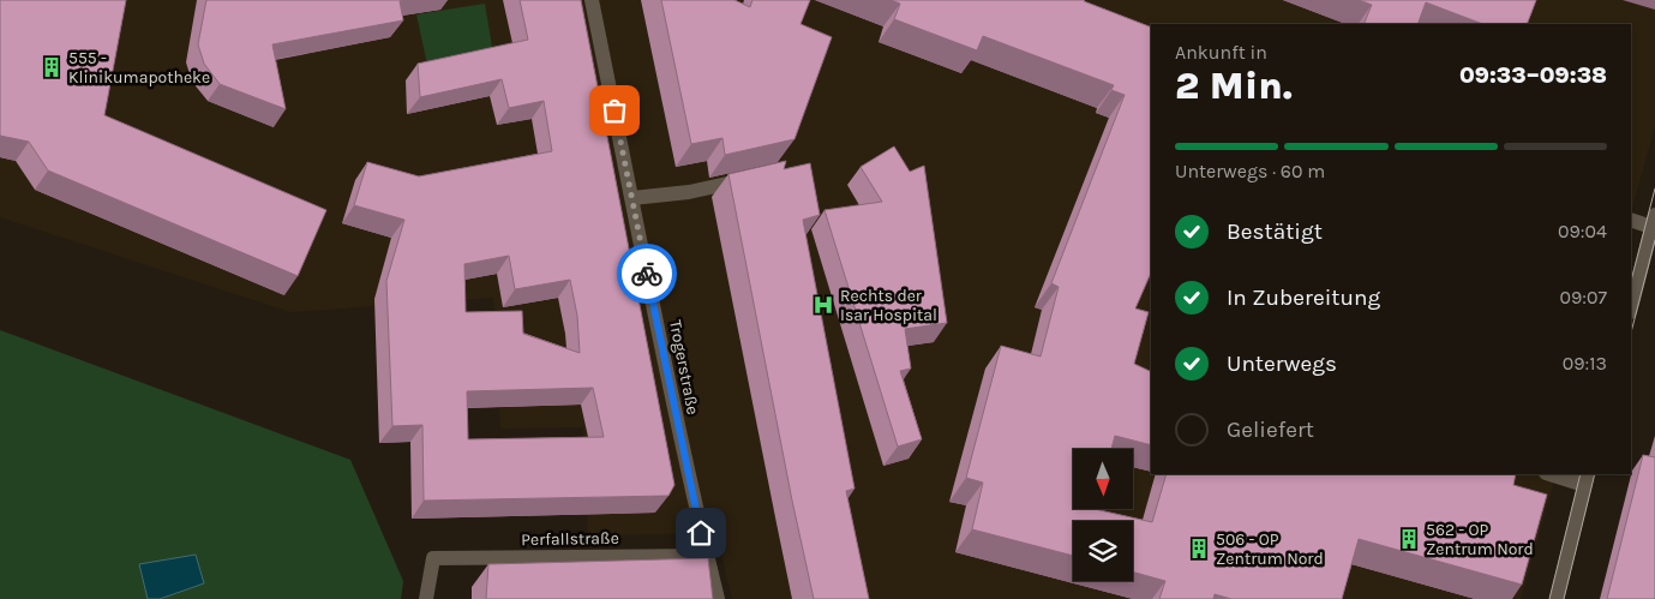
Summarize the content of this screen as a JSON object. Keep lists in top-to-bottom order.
{
  "streets": {
    "street": ["Trogerstraße", "Perfallstraße"]
  },
  "crossings": [
    ["Trogerstraße", "Perfallstraße"]
  ],
  "places": {
    "building": ["555 - Klinikumapotheke", "562 - OP Zentrum Nord", "506 - OP Zentrum Nord"],
    "hospital": ["Rechts der Isar Hospital"]
  },
  "north": "bottom",
  "page": {
    "heading": ["2 Min.", "Ankunft in", "09:33–09:38"],
    "bar": "Unterwegs · 60 m",
    "list": [
      ["Bestätigt", "09:04"],
      ["In Zubereitung", "09:07"],
      ["Unterwegs", "09:13"],
      "Geliefert"
    ]
  }
}
